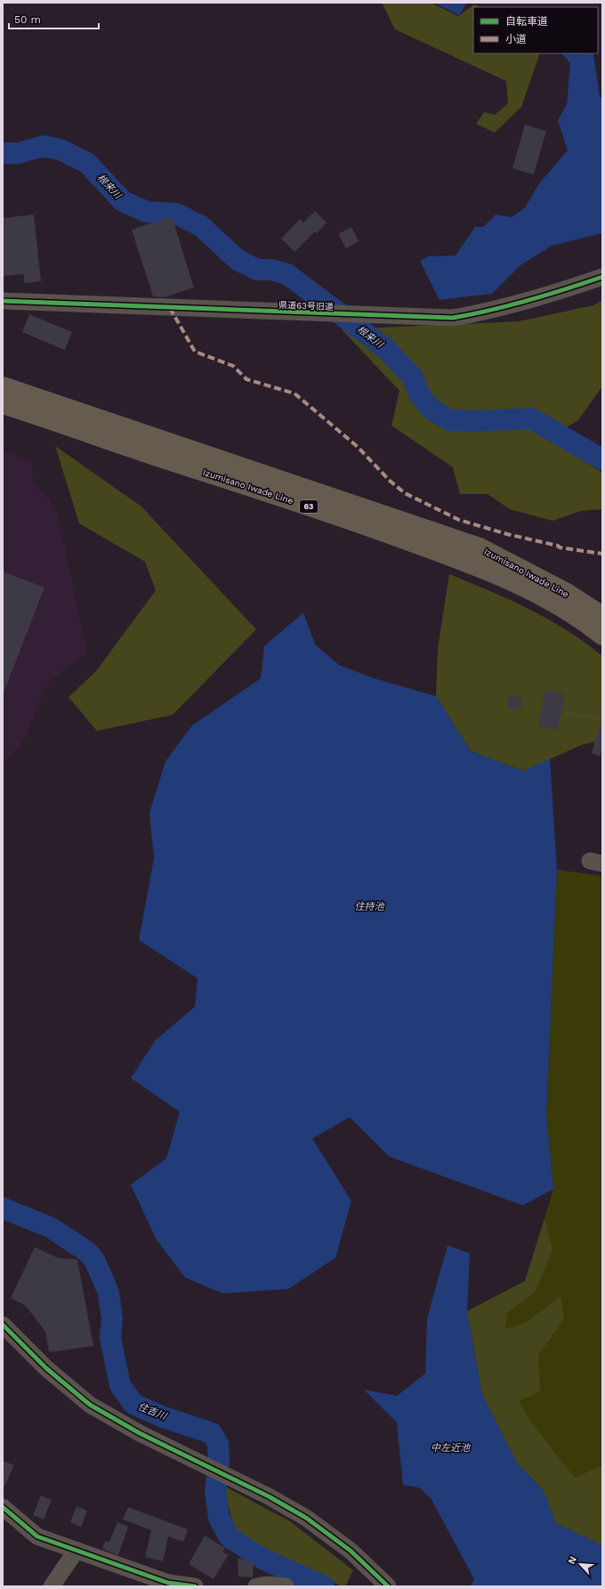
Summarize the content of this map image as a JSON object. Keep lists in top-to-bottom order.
{
  "streets": {
    "main road": ["Izumisano Iwade Line", "63"],
    "street": ["県道63号旧道"]
  },
  "water": [
    "根来川",
    "住持池",
    "住吉川",
    "中左近池"
  ],
  "legend": ["自転車道", "小道"],
  "scale_bar": "50 m",
  "north": "top left"
}
